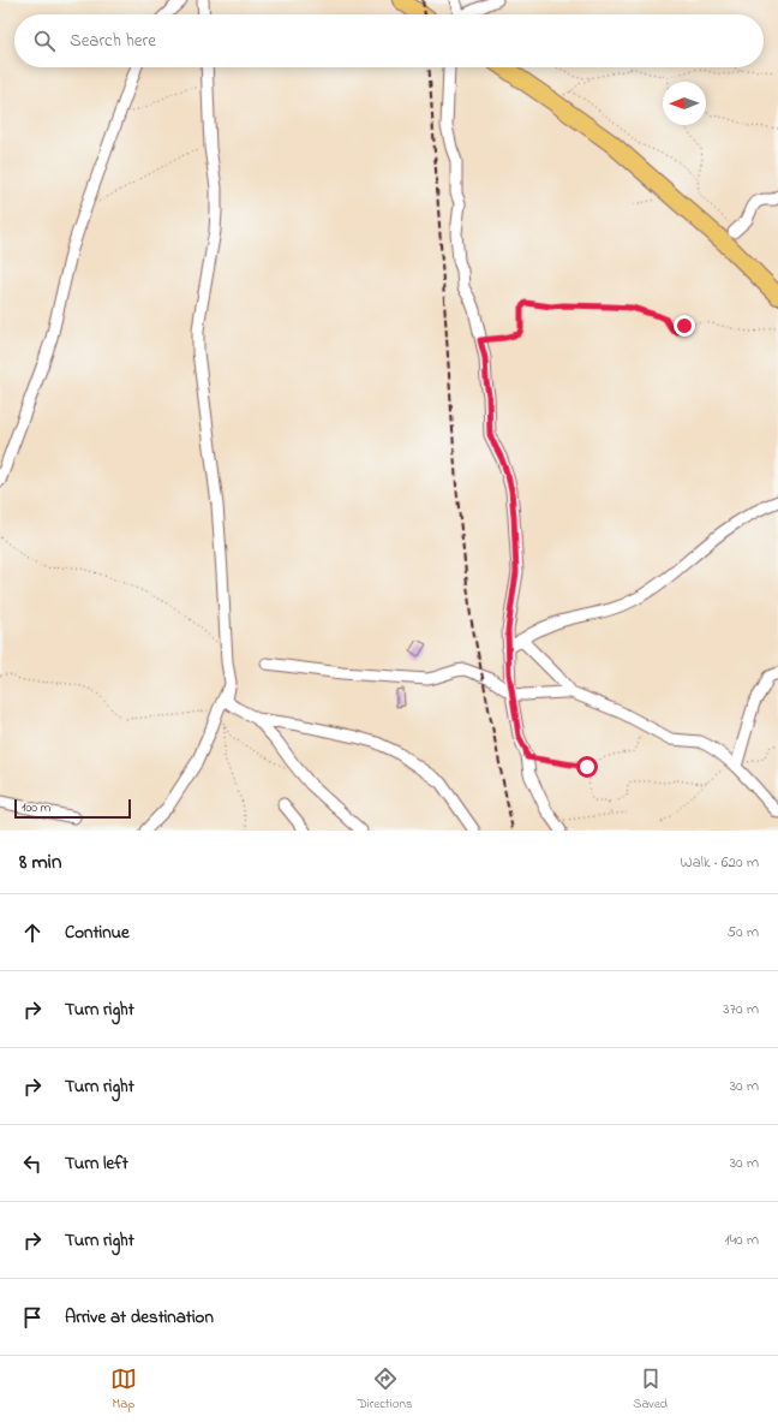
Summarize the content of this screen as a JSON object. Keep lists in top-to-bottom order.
{
  "scale_bar": "100 m",
  "north": "left",
  "page": {
    "search": "Search here",
    "scale": "100 m",
    "heading": ["8 min", "Walk · 620 m"],
    "list": [
      ["Continue", "50 m"],
      ["Turn right", "370 m"],
      ["Turn right", "30 m"],
      ["Turn left", "30 m"],
      ["Turn right", "140 m"],
      "Arrive at destination"
    ],
    "nav": ["Map", "Directions", "Saved"]
  }
}
